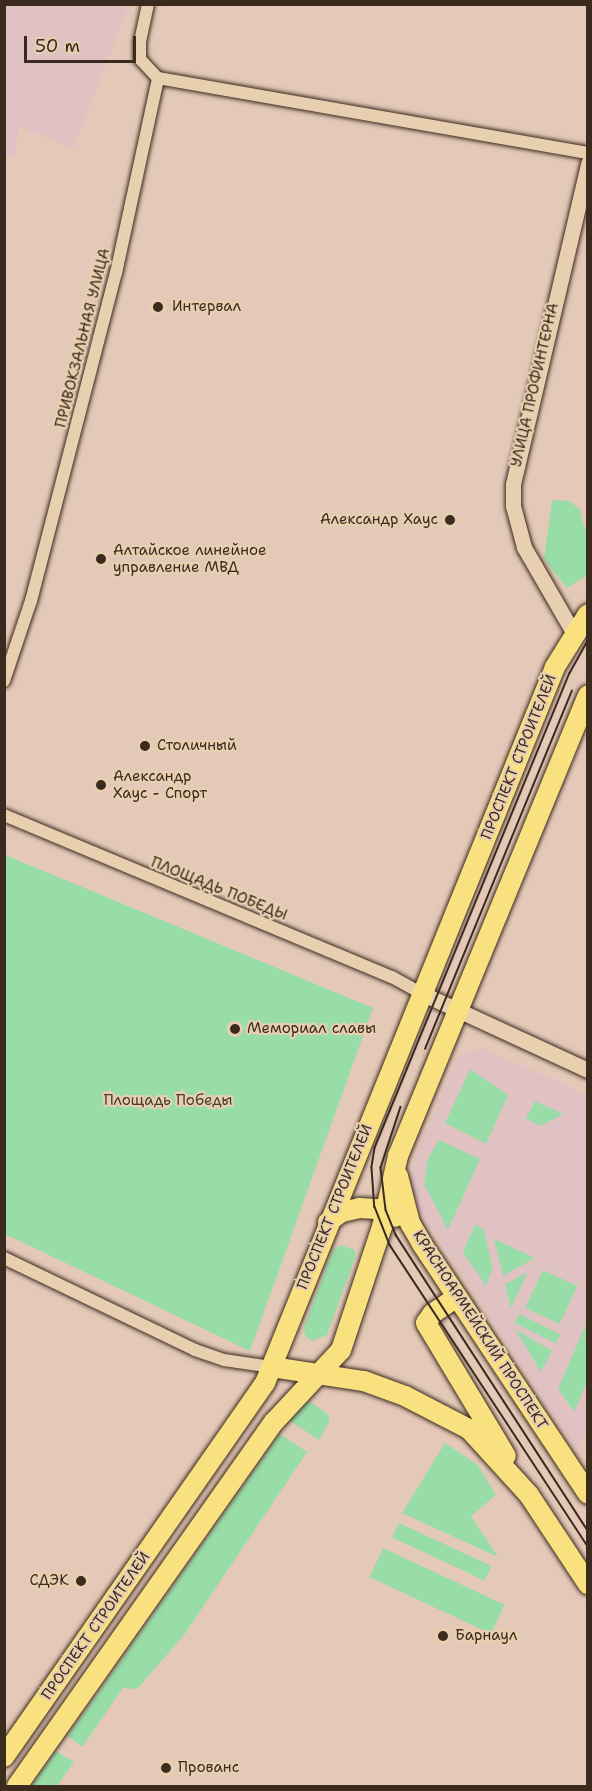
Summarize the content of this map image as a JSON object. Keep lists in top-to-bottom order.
{
  "streets": {
    "main road": ["ПРОСПЕКТ СТРОИТЕЛЕЙ", "КРАСНОАРМЕЙСКИЙ ПРОСПЕКТ"],
    "street": ["ПРИВОКЗАЛЬНАЯ УЛИЦА", "УЛИЦА ПРОФИНТЕРНА", "ПЛОЩАДЬ ПОБЕДЫ"]
  },
  "crossings": [
    ["УЛИЦА ПРОФИНТЕРНА", "ПРОСПЕКТ СТРОИТЕЛЕЙ"],
    ["ПРОСПЕКТ СТРОИТЕЛЕЙ", "ПЛОЩАДЬ ПОБЕДЫ"],
    ["ПРОСПЕКТ СТРОИТЕЛЕЙ", "КРАСНОАРМЕЙСКИЙ ПРОСПЕКТ"]
  ],
  "parks": ["Площадь Победы"],
  "places": [
    "Интервал",
    "Александр Хаус",
    "Алтайское линейное управление МВД",
    "Столичный",
    "Александр Хаус - Спорт",
    "Мемориал славы",
    "СДЭК",
    "Барнаул",
    "Прованс"
  ],
  "scale_bar": "50 m"
}
